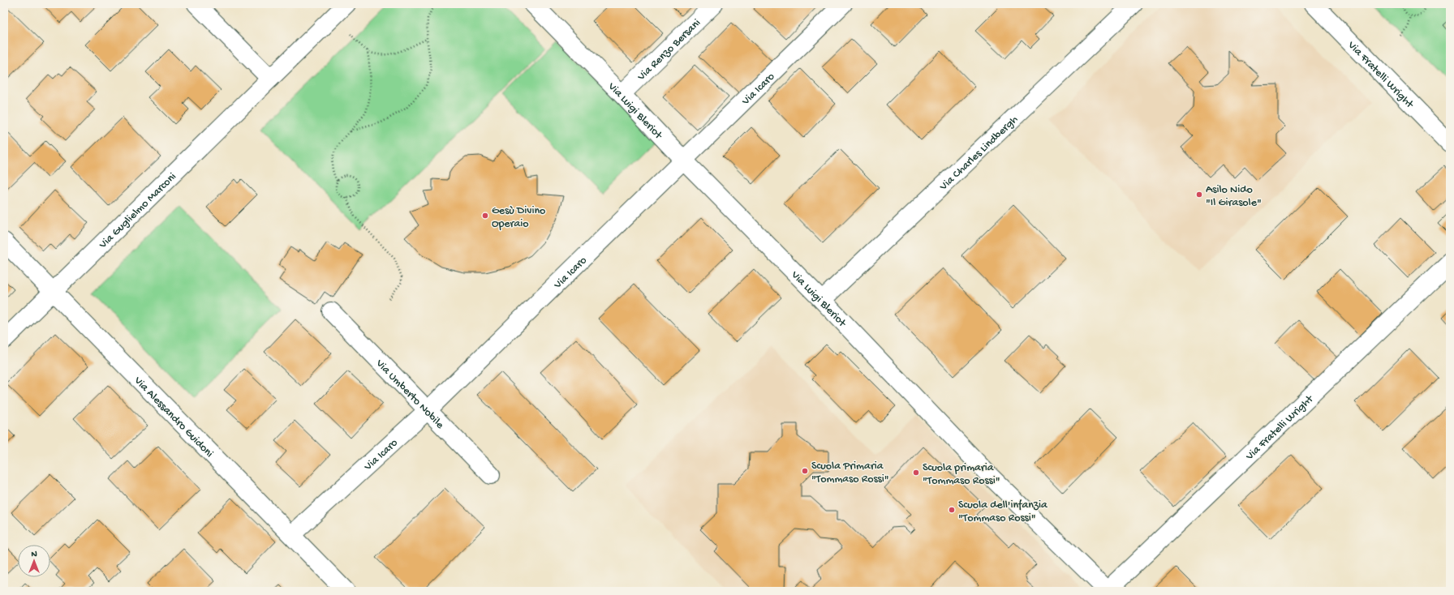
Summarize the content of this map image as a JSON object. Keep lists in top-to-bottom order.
{
  "streets": {
    "street": [
      "Via Renzo Bersani",
      "Via Fratelli Wright",
      "Via Icaro",
      "Via Luigi Bleriot",
      "Via Charles Lindbergh",
      "Via Guglielmo Marconi",
      "Via Umberto Nobile",
      "Via Alessandro Guidoni"
    ]
  },
  "crossings": [
    ["Via Renzo Bersani", "Via Luigi Bleriot"],
    ["Via Fratelli Wright", "Via Luigi Bleriot"],
    ["Via Icaro", "Via Luigi Bleriot"],
    ["Via Icaro", "Via Umberto Nobile"],
    ["Via Icaro", "Via Alessandro Guidoni"],
    ["Via Luigi Bleriot", "Via Charles Lindbergh"],
    ["Via Guglielmo Marconi", "Via Alessandro Guidoni"]
  ],
  "places": [
    "Asilo Nido \"Il Girasole\"",
    "Gesù Divino Operaio",
    "Scuola Primaria \"Tommaso Rossi\"",
    "Scuola primaria \"Tommaso Rossi\"",
    "Scuola dell'infanzia \"Tommaso Rossi\""
  ],
  "north": "top"
}
